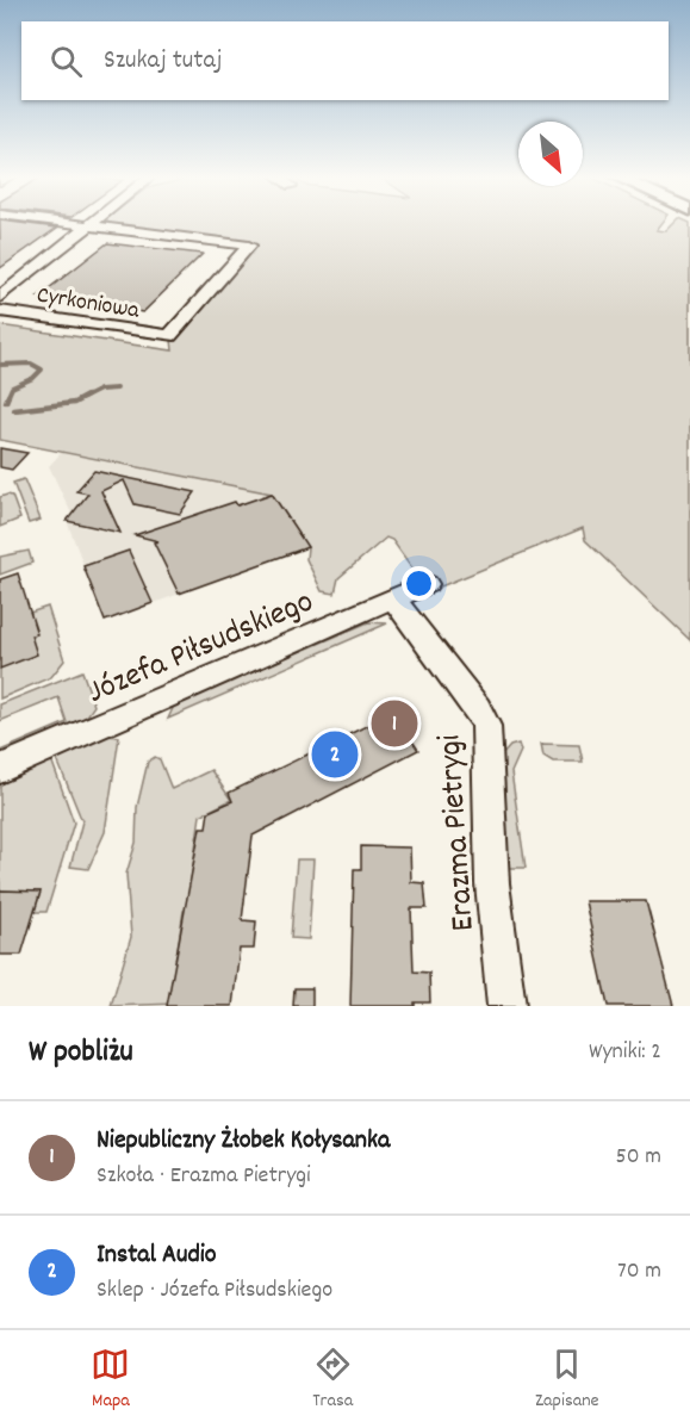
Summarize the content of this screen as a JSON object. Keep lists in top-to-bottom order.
{
  "streets": {
    "street": ["Cyrkoniowa", "Józefa Piłsudskiego", "Erazma Pietrygi"]
  },
  "crossings": [
    ["Józefa Piłsudskiego", "Erazma Pietrygi"]
  ],
  "north": "bottom right",
  "page": {
    "search": "Szukaj tutaj",
    "pins": ["1", "2"],
    "heading": ["W pobliżu", "Wyniki: 2"],
    "list": [
      {
        "mark": "1",
        "name": "Niepubliczny Żłobek Kołysanka",
        "note": "Szkoła · Erazma Pietrygi",
        "value": "50 m"
      },
      {
        "mark": "2",
        "name": "Instal Audio",
        "note": "Sklep · Józefa Piłsudskiego",
        "value": "70 m"
      }
    ],
    "nav": ["Mapa", "Trasa", "Zapisane"]
  }
}
